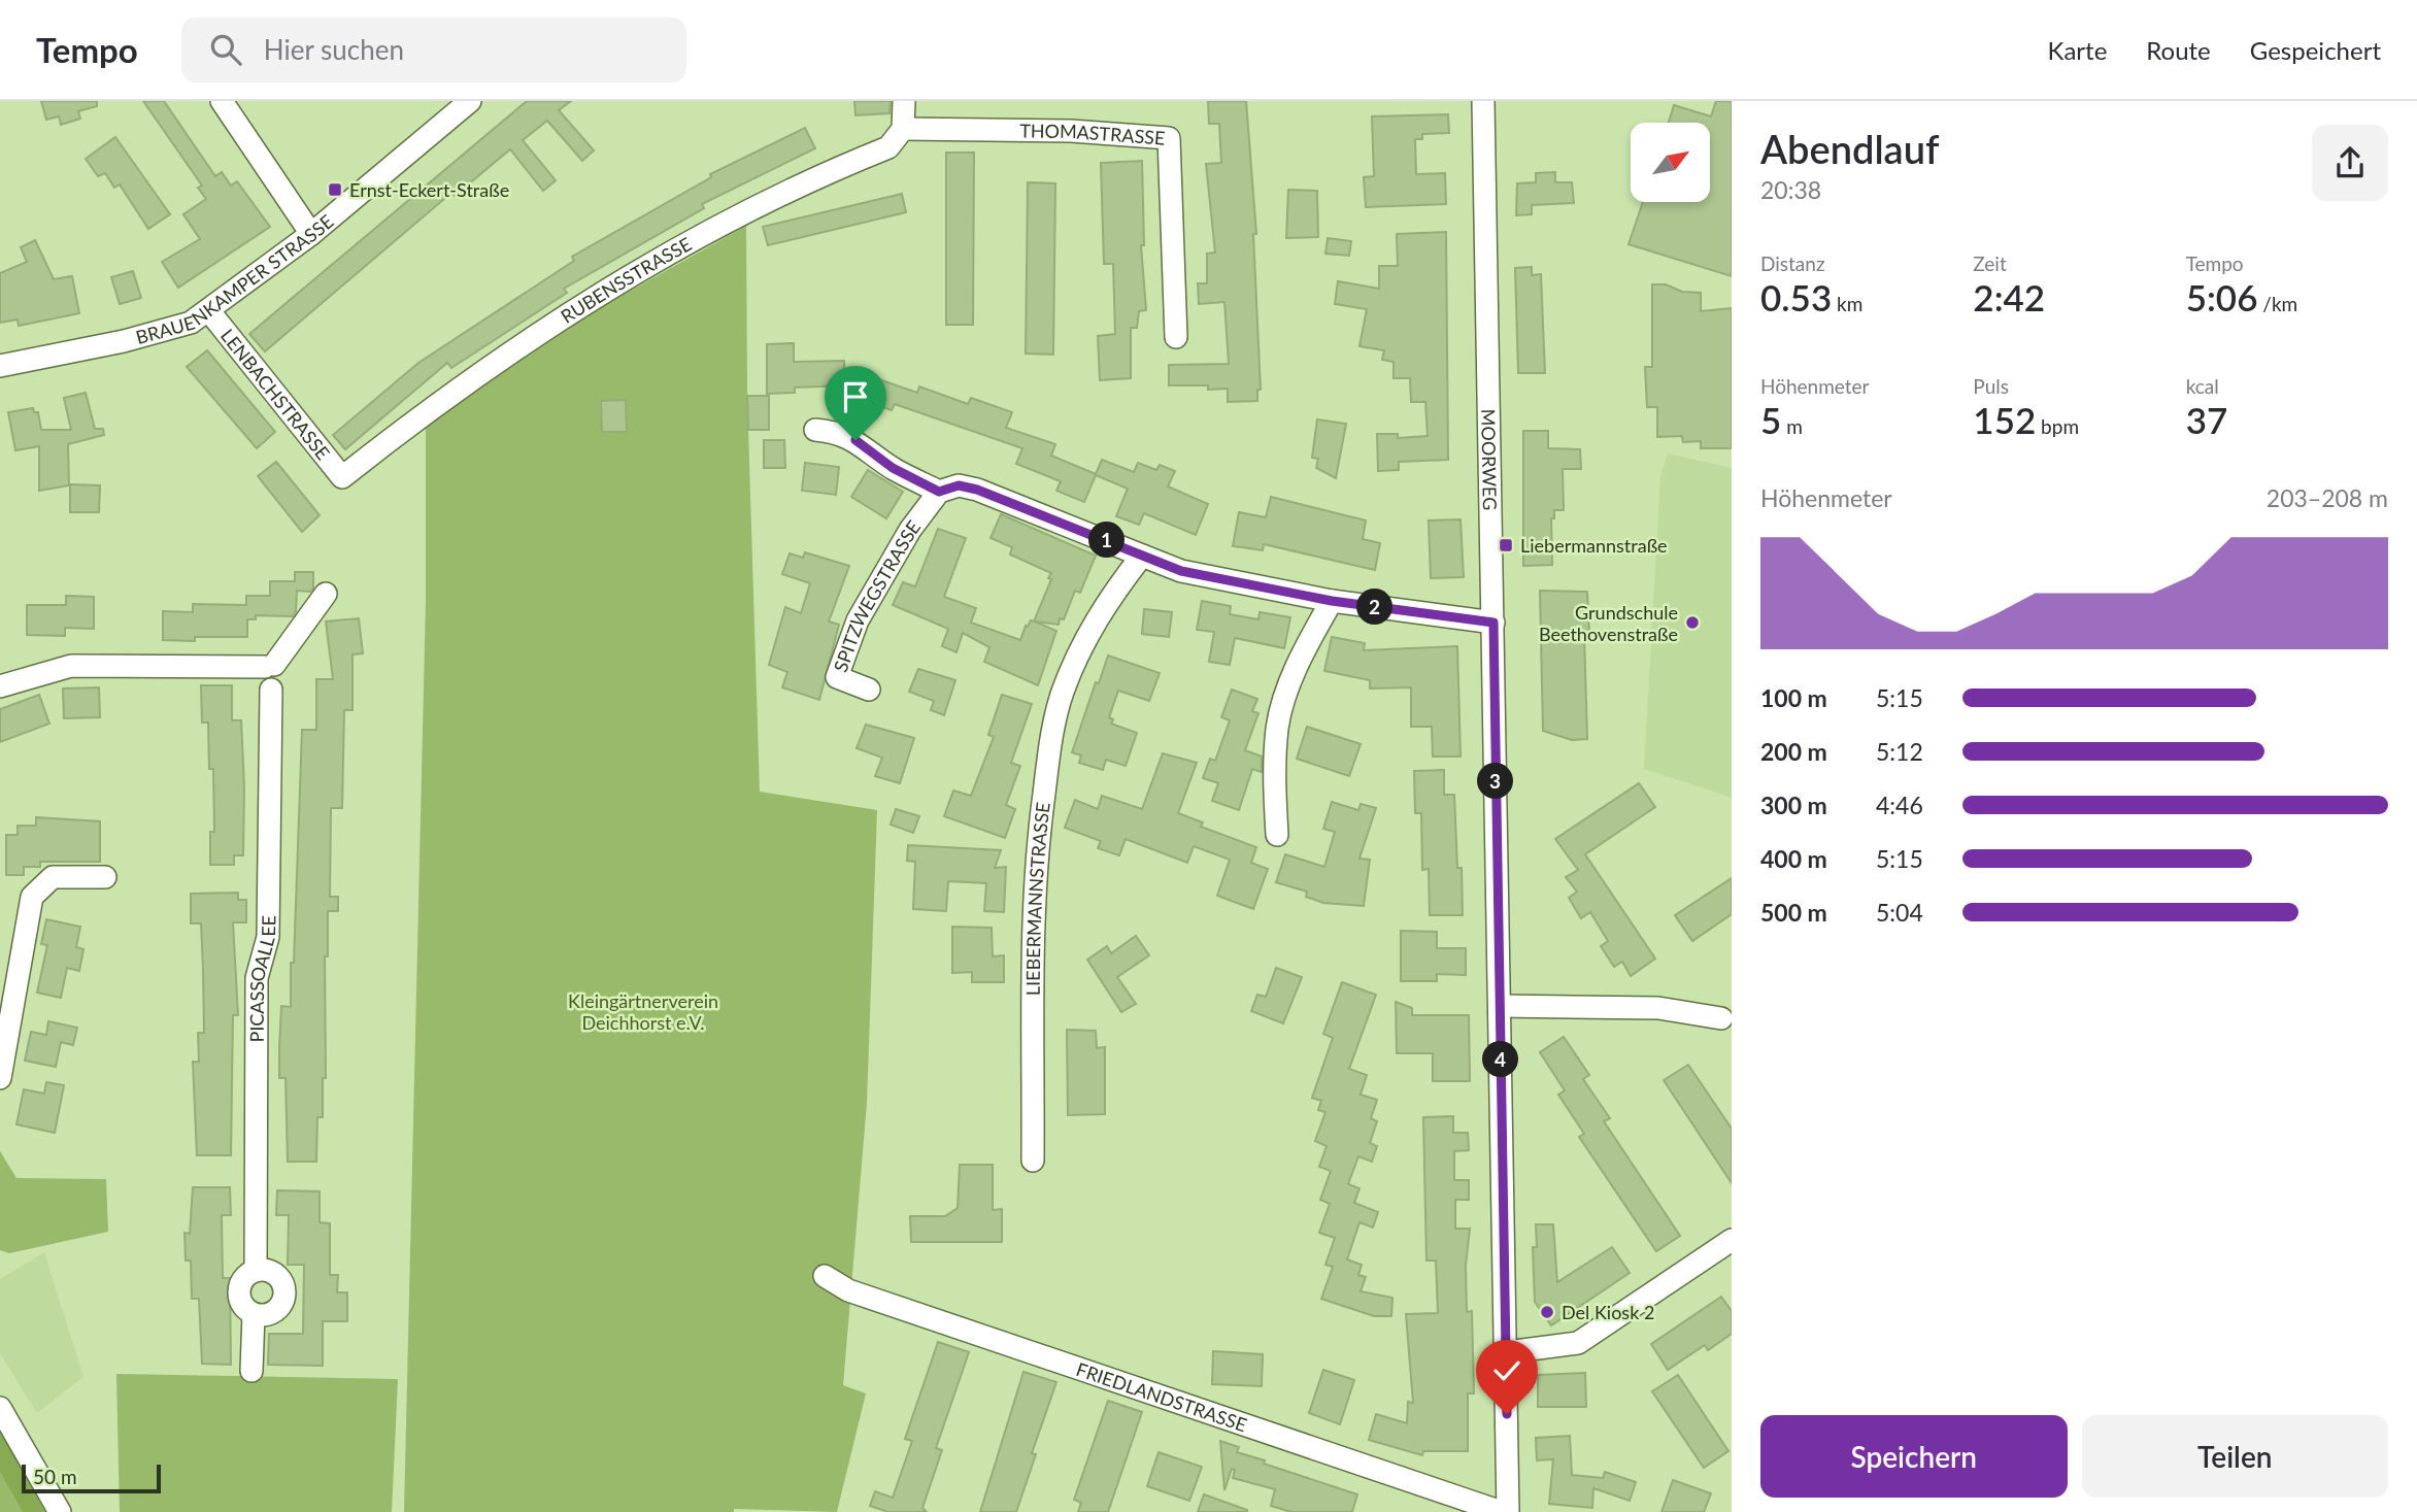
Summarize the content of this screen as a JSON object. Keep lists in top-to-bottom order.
{
  "streets": {
    "street": [
      "THOMASTRASSE",
      "BRAUENKAMPER STRASSE",
      "RUBENSSTRASSE",
      "LENBACHSTRASSE",
      "MOORWEG",
      "SPITZWEGSTRASSE",
      "LIEBERMANNSTRASSE",
      "PICASSOALLEE",
      "FRIEDLANDSTRASSE"
    ]
  },
  "crossings": [
    ["THOMASTRASSE", "RUBENSSTRASSE"],
    ["BRAUENKAMPER STRASSE", "LENBACHSTRASSE"],
    ["RUBENSSTRASSE", "LENBACHSTRASSE"]
  ],
  "parks": ["Kleingärtnerverein Deichhorst e.V."],
  "places": {
    "transit": ["Ernst-Eckert-Straße", "Liebermannstraße"],
    "other": ["Grundschule Beethovenstraße", "Del Kiosk 2"]
  },
  "scale_bar": "50 m",
  "north": "top right",
  "page": {
    "header": "Tempo",
    "search": "Hier suchen",
    "nav": ["Karte", "Route", "Gespeichert"],
    "heading": ["Abendlauf", "20:38"],
    "stats": [
      ["Distanz", "0.53 km"],
      ["Zeit", "2:42"],
      ["Tempo", "5:06 /km"],
      ["Höhenmeter", "5 m"],
      ["Puls", "152 bpm"],
      ["kcal", "37"]
    ],
    "chart": ["Höhenmeter", "203–208 m"],
    "pins": [
      "1",
      "2",
      "3",
      "4"
    ],
    "list": [
      {
        "name": "100 m",
        "note": "5:15"
      },
      {
        "name": "200 m",
        "note": "5:12"
      },
      {
        "name": "300 m",
        "note": "4:46"
      },
      {
        "name": "400 m",
        "note": "5:15"
      },
      {
        "name": "500 m",
        "note": "5:04"
      }
    ],
    "buttons": ["Speichern", "Teilen"],
    "scale": "50 m"
  }
}
